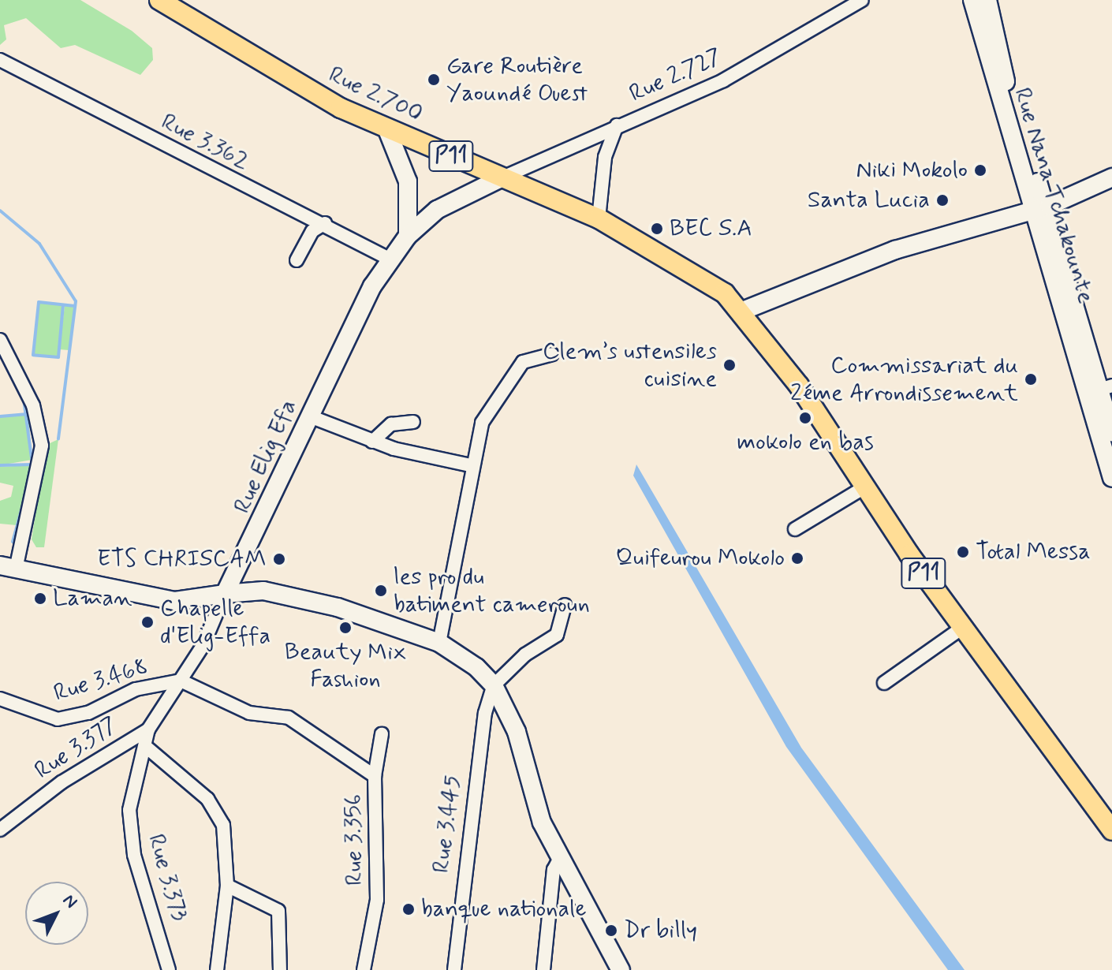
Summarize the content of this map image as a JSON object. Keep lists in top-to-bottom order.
{
  "streets": {
    "main road": [
      "Rue 2.700",
      "P11",
      "Rue Nana Tchakounte",
      "Rue Elig Efa"
    ],
    "street": [
      "Rue 2.727",
      "Rue 3.362",
      "Rue 3.468",
      "Rue 3.377",
      "Rue 3.445",
      "Rue 3.356",
      "Rue 3.373"
    ]
  },
  "crossings": [
    ["Rue 2.727", "Rue 2.700"],
    ["Rue 2.727", "Rue Elig Efa"],
    ["Rue 2.700", "P11"],
    ["Rue 2.700", "Rue Elig Efa"],
    ["Rue 3.362", "Rue Elig Efa"],
    ["Rue Elig Efa", "Rue 3.373"],
    ["Rue 3.468", "Rue 3.356"],
    ["Rue 3.468", "Rue 3.373"],
    ["Rue 3.377", "Rue 3.373"],
    ["Rue 3.356", "Rue 3.373"]
  ],
  "places": [
    "Gare Routière Yaoundé Ouest",
    "Niki Mokolo",
    "Santa Lucia",
    "BEC S.A",
    "Clem’s ustensiles cuisine",
    "Commissariat du 2éme Arrondissement",
    "mokolo en bas",
    "Total Messa",
    "Quifeurou Mokolo",
    "ETS CHRISCAM",
    "les pro du batiment cameroun",
    "Laman",
    "Chapelle d'Elig-Effa",
    "Beauty Mix Fashion",
    "banque nationale",
    "Dr billy"
  ],
  "north": "top right"
}
